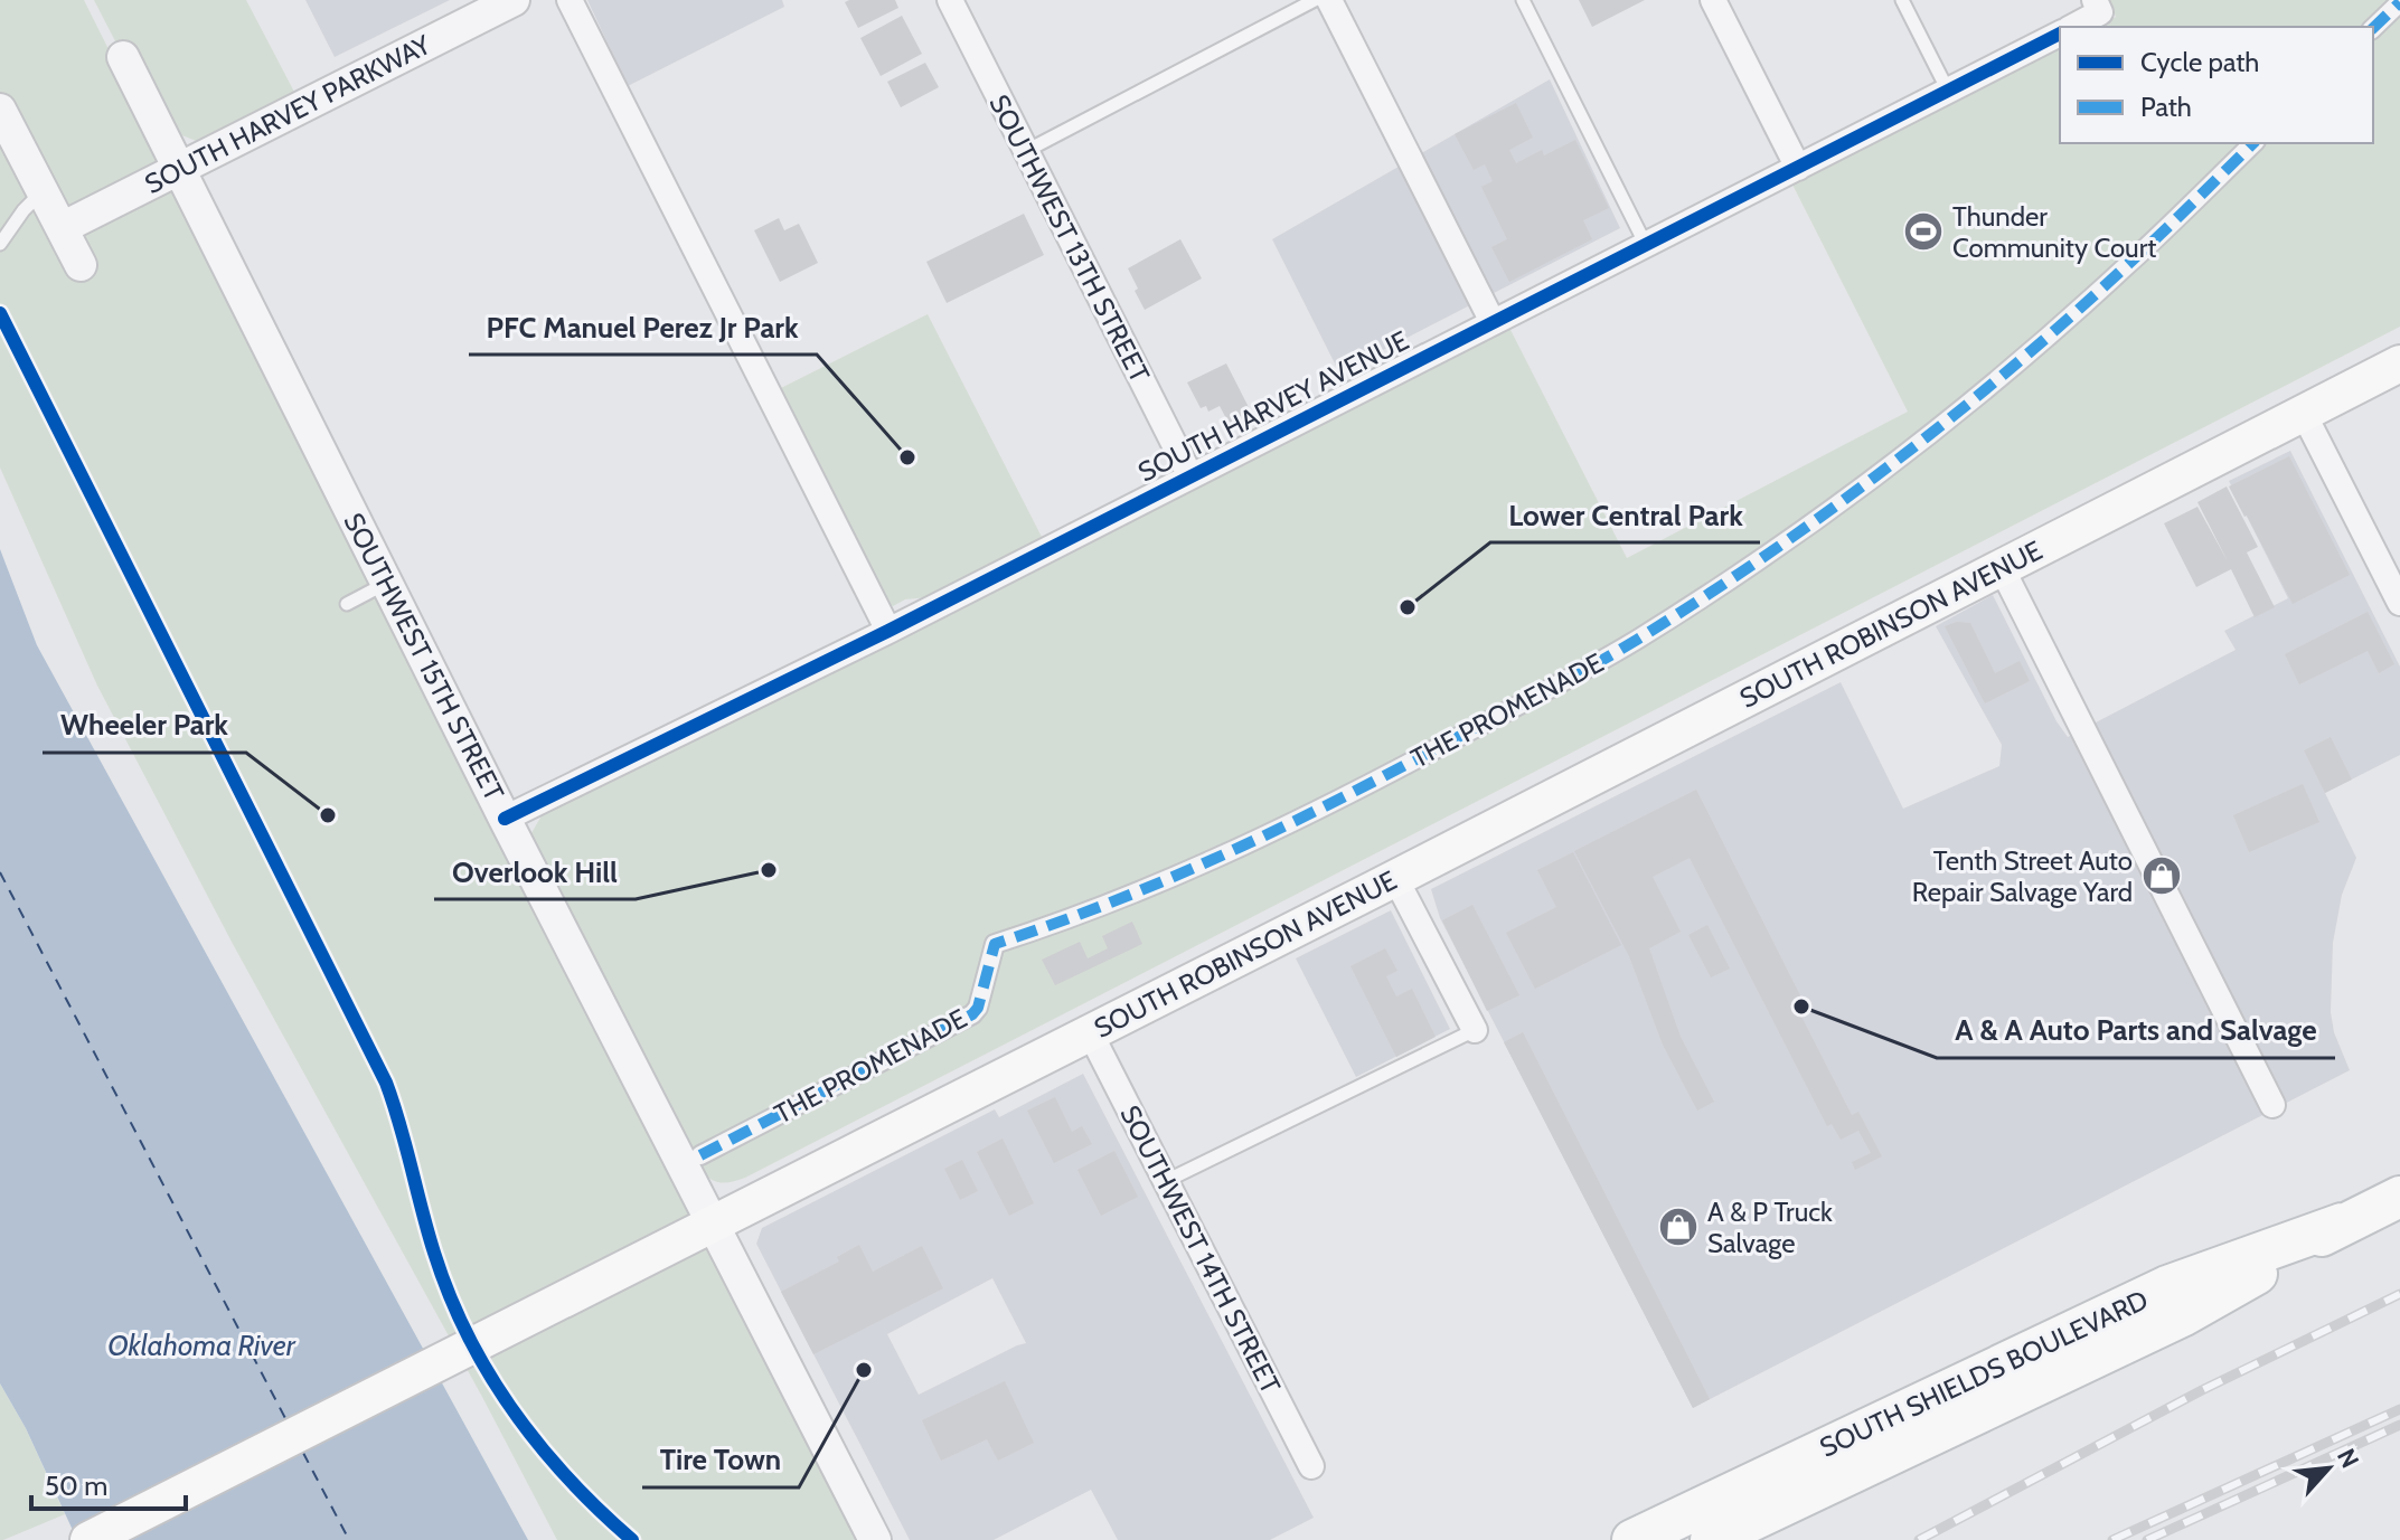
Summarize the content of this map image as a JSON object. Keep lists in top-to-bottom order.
{
  "streets": {
    "main road": ["SOUTH ROBINSON AVENUE", "SOUTH SHIELDS BOULEVARD"],
    "street": [
      "SOUTH HARVEY PARKWAY",
      "SOUTHWEST 13TH STREET",
      "SOUTH HARVEY AVENUE",
      "SOUTHWEST 15TH STREET",
      "THE PROMENADE",
      "SOUTHWEST 14TH STREET"
    ]
  },
  "crossings": [
    ["SOUTH HARVEY PARKWAY", "SOUTHWEST 15TH STREET"],
    ["SOUTHWEST 13TH STREET", "SOUTH HARVEY AVENUE"],
    ["SOUTH HARVEY AVENUE", "SOUTHWEST 15TH STREET"],
    ["SOUTH ROBINSON AVENUE", "SOUTHWEST 15TH STREET"],
    ["SOUTH ROBINSON AVENUE", "SOUTHWEST 14TH STREET"]
  ],
  "water": ["Oklahoma River"],
  "places": {
    "sports": ["Thunder Community Court"],
    "other": [
      "PFC Manuel Perez Jr Park",
      "Lower Central Park",
      "Wheeler Park",
      "Overlook Hill",
      "A & A Auto Parts and Salvage",
      "Tire Town"
    ],
    "shop": ["Tenth Street Auto Repair Salvage Yard", "A & P Truck Salvage"]
  },
  "legend": ["Cycle path", "Path"],
  "scale_bar": "50 m",
  "north": "top right"
}
